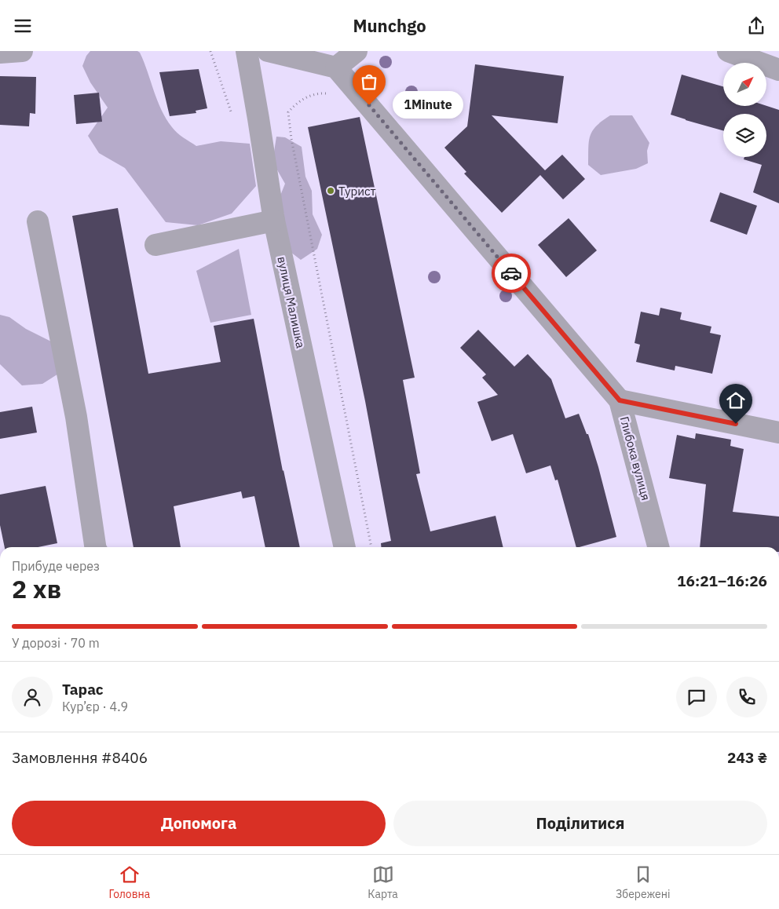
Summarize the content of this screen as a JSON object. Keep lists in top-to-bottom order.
{
  "streets": {
    "street": ["вулиця Малишка", "Глибока вулиця"]
  },
  "places": ["1Minute", "Турист"],
  "north": "top right",
  "page": {
    "header": "Munchgo",
    "bubble": "1Minute",
    "heading": ["2 хв", "Прибуде через", "16:21–16:26"],
    "panel": [
      "Тарас",
      "Кур’єр · 4.9",
      "Замовлення #8406",
      "243 ₴"
    ],
    "bar": "У дорозі · 70 m",
    "buttons": ["Допомога", "Поділитися"],
    "tabs": ["Головна", "Карта", "Збережені"]
  }
}
